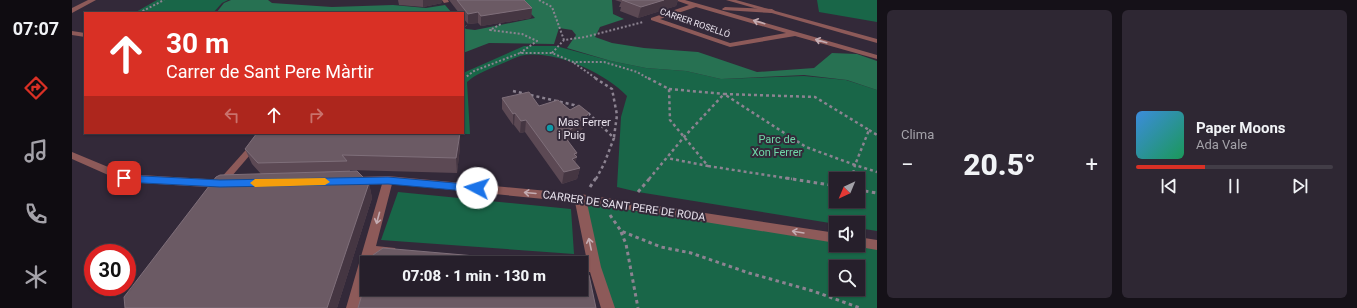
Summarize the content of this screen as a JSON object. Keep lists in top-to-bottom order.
{
  "streets": {
    "street": ["CARRER ROSELLÓ", "CARRER DE SANT PERE DE RODA"]
  },
  "one_way": ["CARRER DE SANT PERE DE RODA"],
  "parks": ["Parc de Xon Ferrer"],
  "places": ["Mas Ferrer i Puig"],
  "north": "bottom left",
  "page": {
    "tabs": "07:07",
    "tile": "Clima",
    "turn": ["30 m", "Carrer de Sant Pere Màrtir"],
    "song": ["Paper Moons", "Ada Vale"],
    "heat": ["−", "20.5°", "+"],
    "limit": "30",
    "trip": "07:08 · 1 min · 130 m"
  }
}
